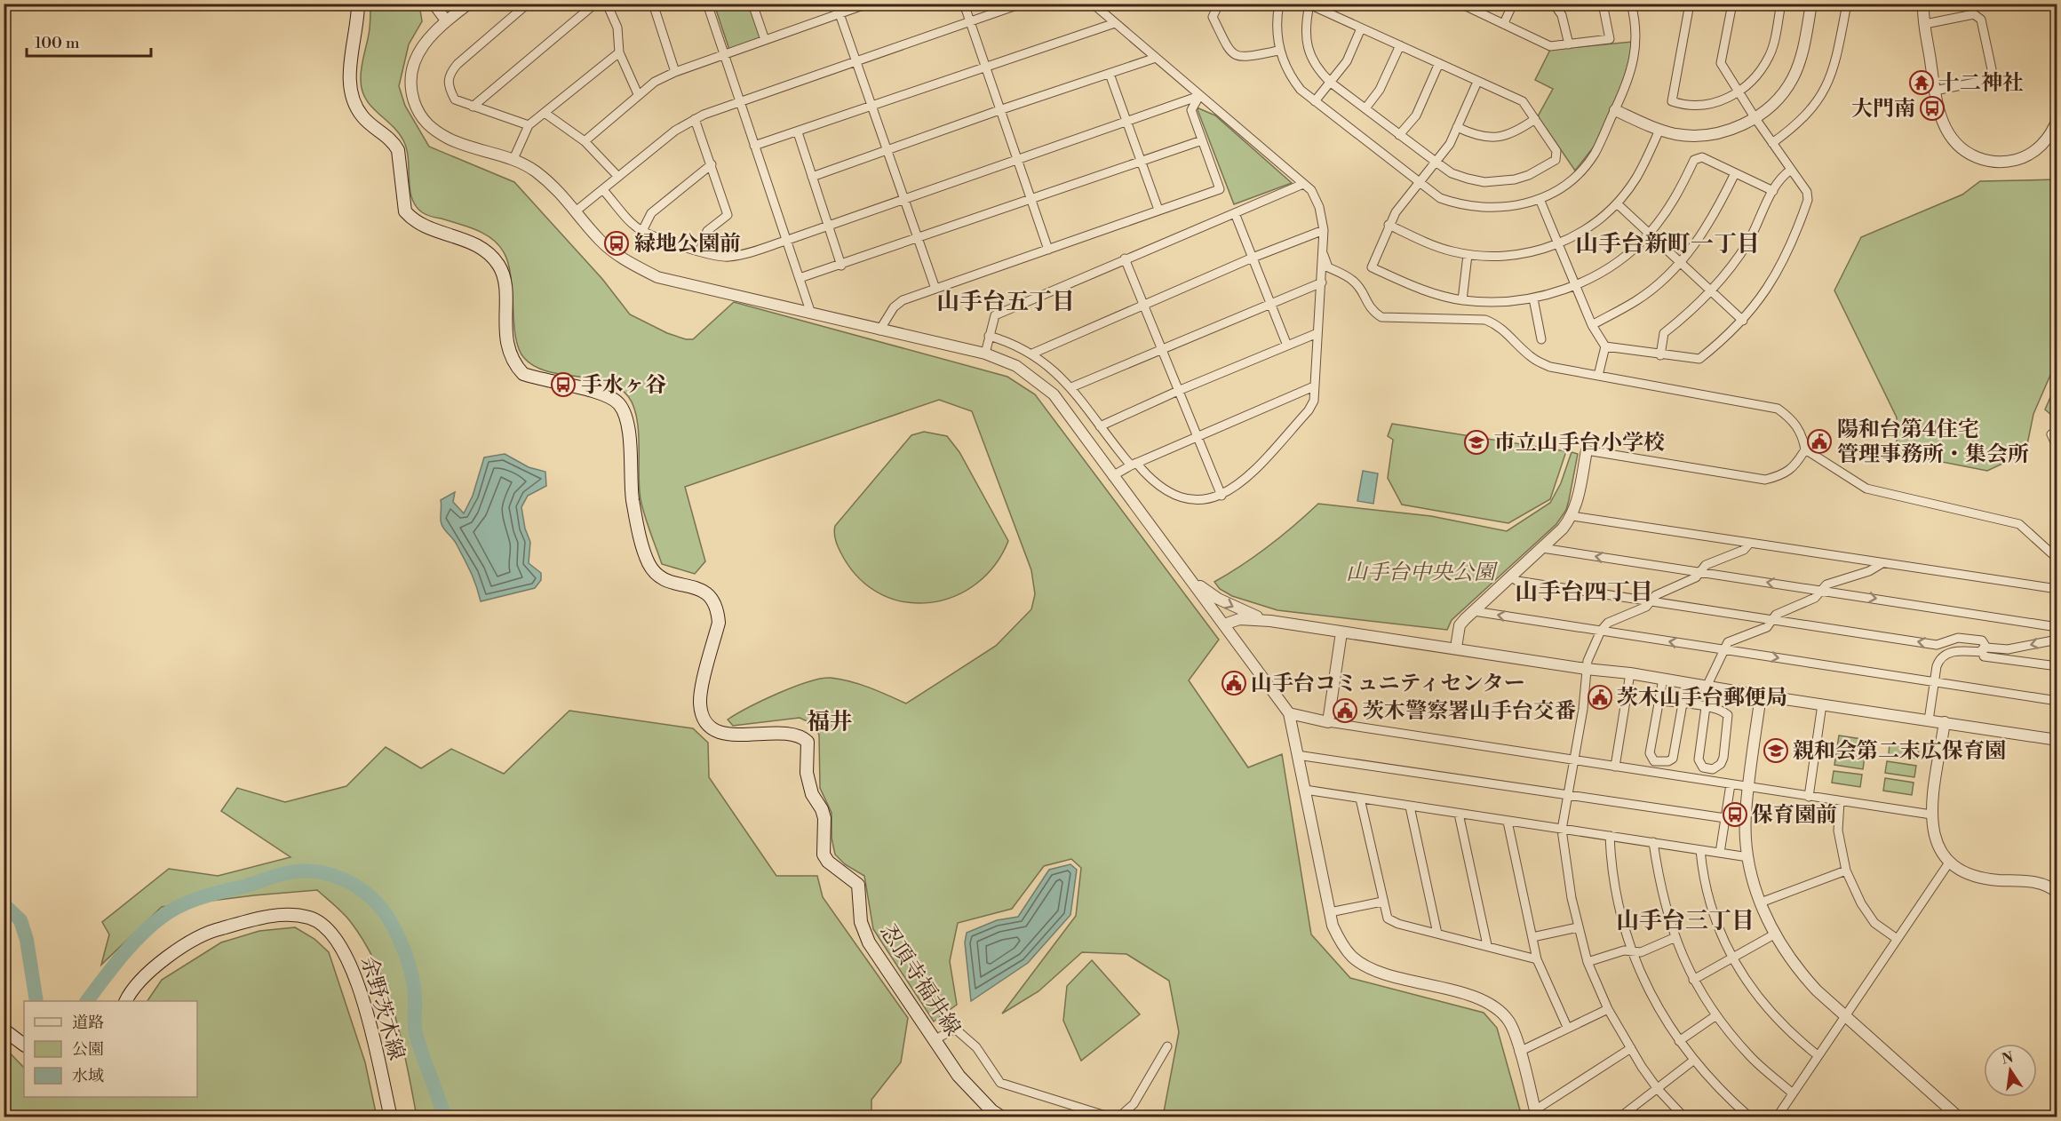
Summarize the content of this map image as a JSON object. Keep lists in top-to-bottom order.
{
  "streets": {
    "main road": ["忍頂寺福井線", "余野茨木線"]
  },
  "districts": [
    "山手台新町一丁目",
    "山手台五丁目",
    "山手台四丁目",
    "福井",
    "山手台三丁目"
  ],
  "parks": ["山手台中央公園"],
  "places": {
    "temple": ["十二神社"],
    "bus stop": [
      "大門南",
      "緑地公園前",
      "手水ヶ谷",
      "保育園前"
    ],
    "public building": [
      "陽和台第4住宅 管理事務所・集会所",
      "山手台コミュニティセンター",
      "茨木山手台郵便局",
      "茨木警察署山手台交番"
    ],
    "school or university": ["市立山手台小学校", "親和会第二末広保育園"]
  },
  "legend": ["道路", "公園", "水域"],
  "scale_bar": "100 m",
  "north": "top"
}
